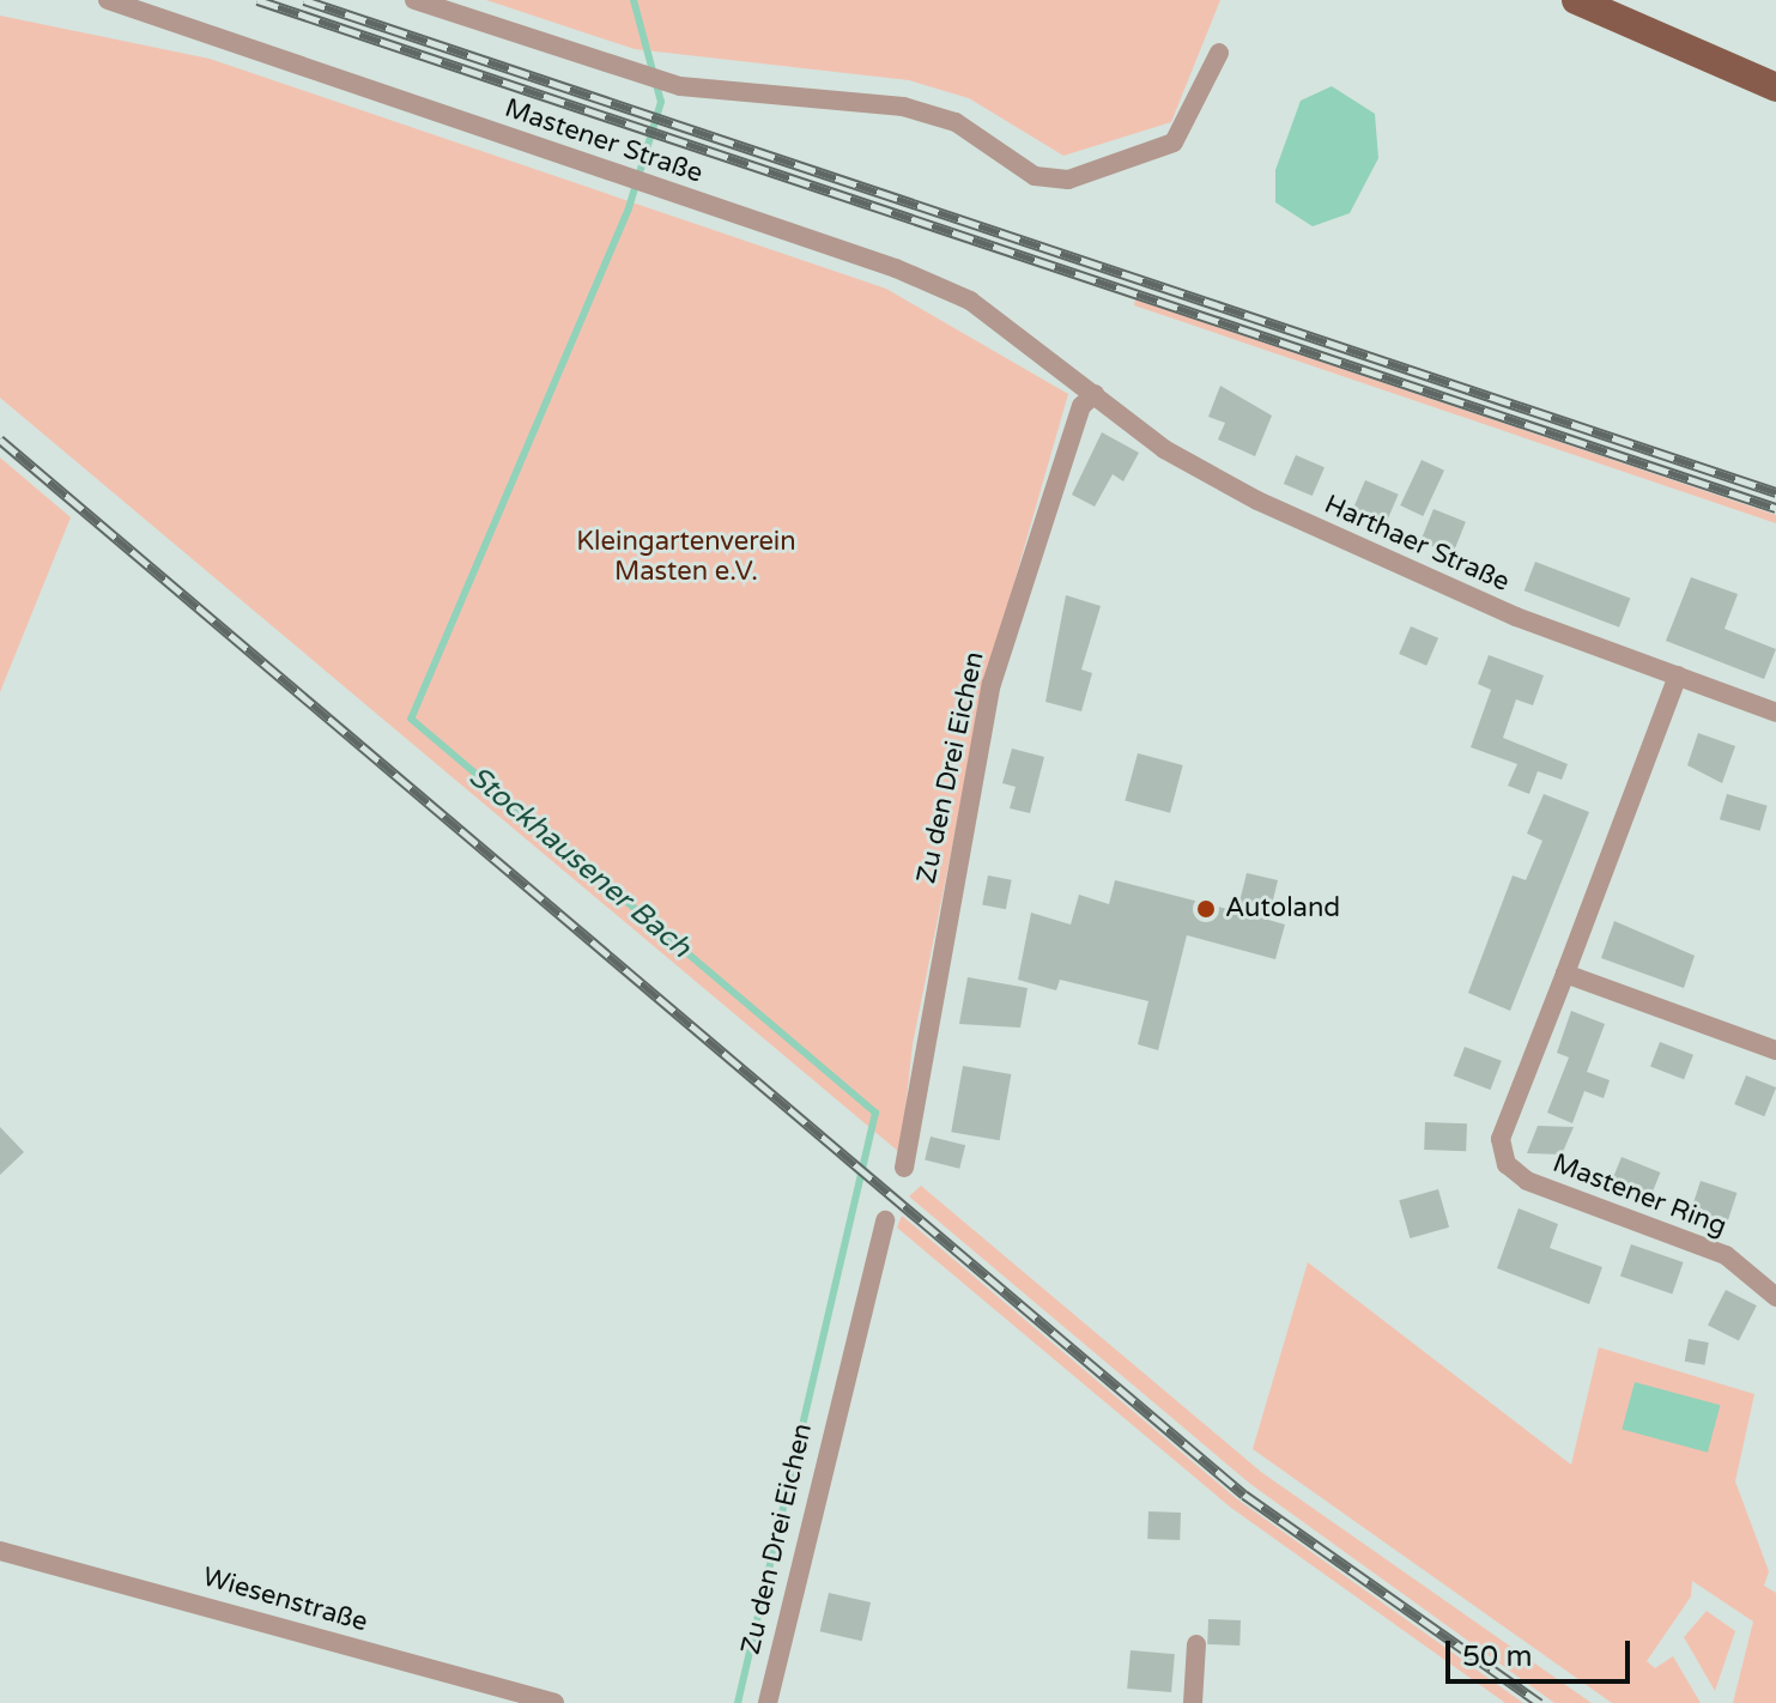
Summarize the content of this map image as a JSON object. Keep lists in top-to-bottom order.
{
  "streets": {
    "street": [
      "Mastener Straße",
      "Harthaer Straße",
      "Zu den Drei Eichen",
      "Mastener Ring",
      "Wiesenstraße"
    ]
  },
  "crossings": [
    ["Mastener Straße", "Harthaer Straße"],
    ["Harthaer Straße", "Zu den Drei Eichen"],
    ["Harthaer Straße", "Mastener Ring"]
  ],
  "water": ["Stockhausener Bach"],
  "parks": ["Kleingartenverein Masten e.V."],
  "places": ["Autoland"],
  "scale_bar": "50 m"
}
